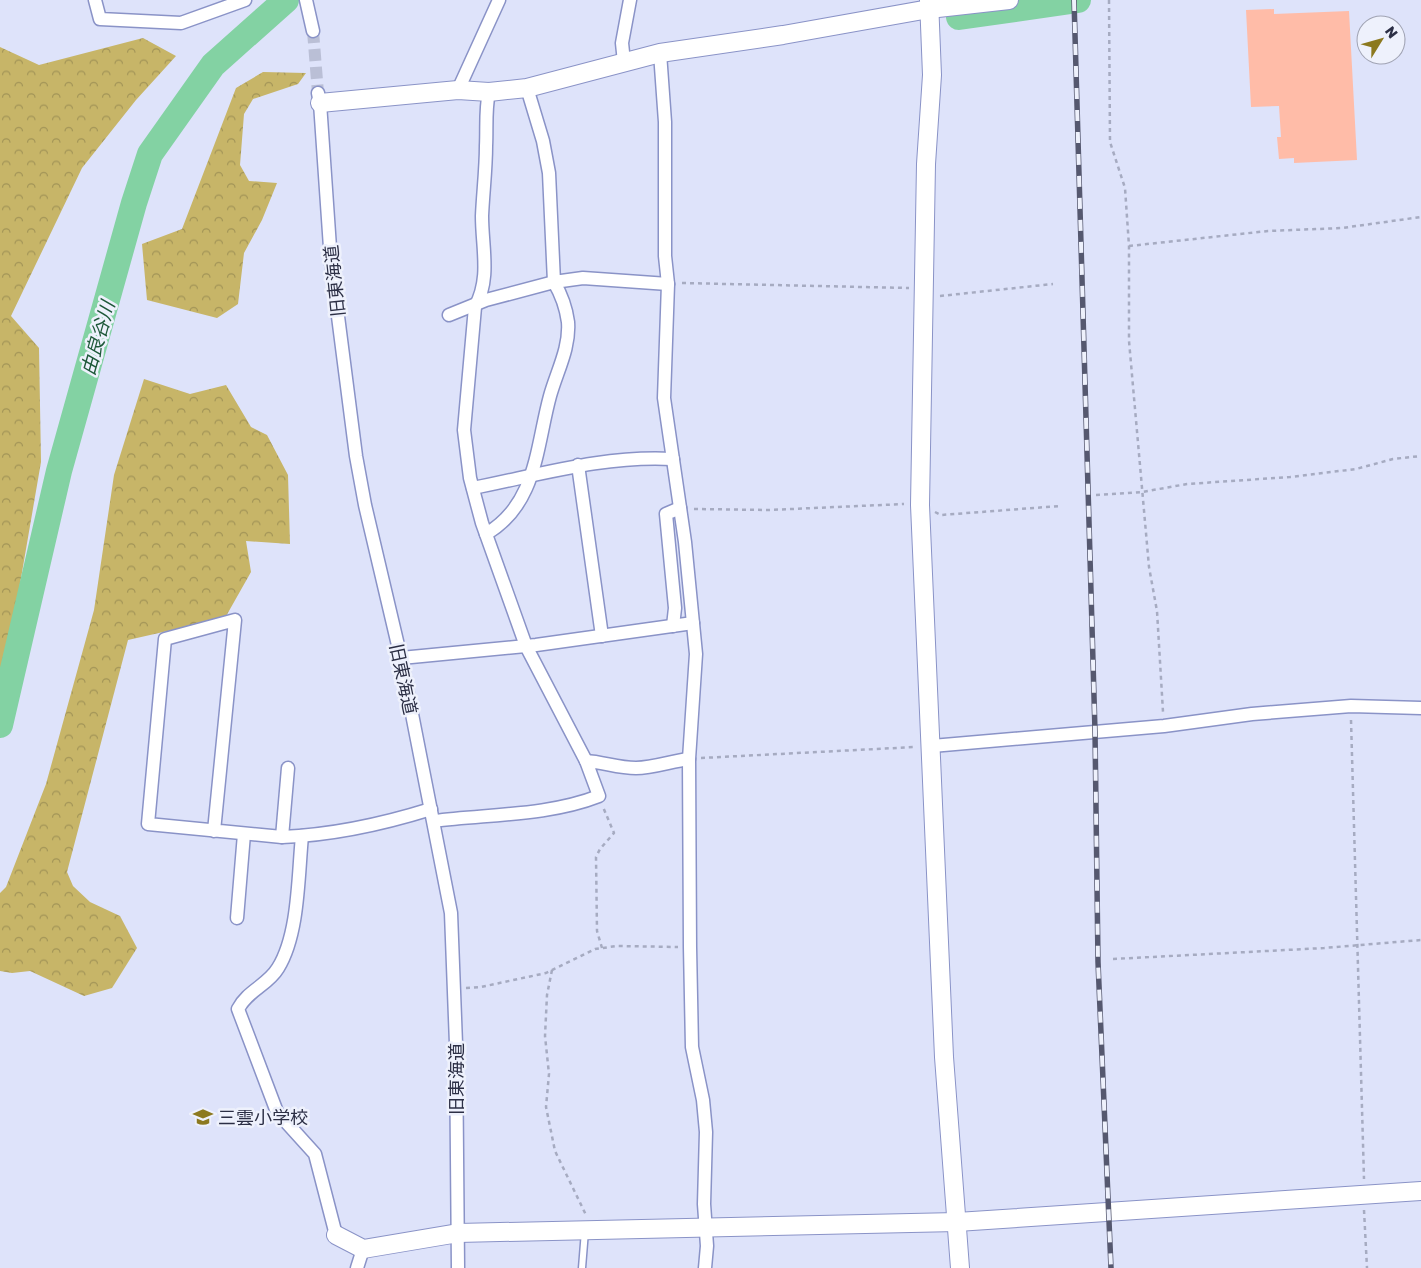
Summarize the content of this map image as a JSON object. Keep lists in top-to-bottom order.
{
  "streets": {
    "street": ["旧東海道"]
  },
  "water": ["由良谷川"],
  "places": {
    "school or university": ["三雲小学校"]
  },
  "north": "top right"
}
